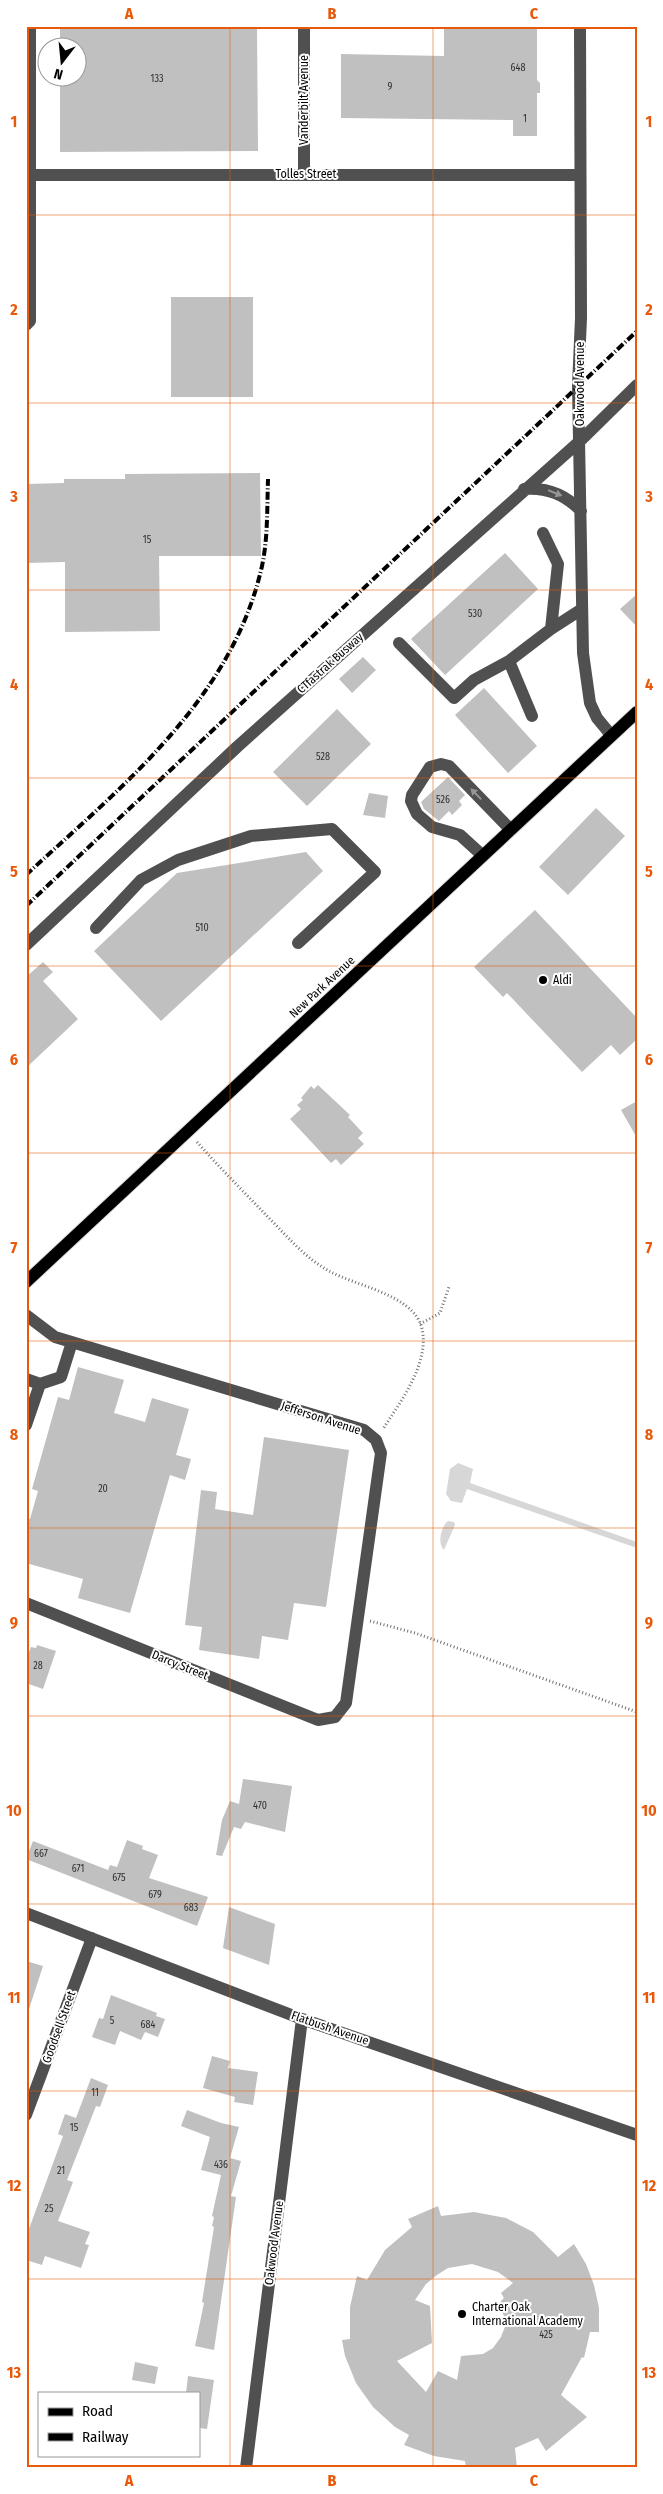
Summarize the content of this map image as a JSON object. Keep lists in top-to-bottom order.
{
  "streets": {
    "main road": ["New Park Avenue"],
    "street": [
      "Vanderbilt Avenue",
      "Tolles Street",
      "Oakwood Avenue",
      "CTfastrak Busway",
      "Jefferson Avenue",
      "Darcy Street",
      "Goodsell Street",
      "Flatbush Avenue"
    ]
  },
  "crossings": [
    ["Vanderbilt Avenue", "Tolles Street"],
    ["Tolles Street", "Oakwood Avenue"],
    ["Oakwood Avenue", "CTfastrak Busway"],
    ["Oakwood Avenue", "New Park Avenue"],
    ["Oakwood Avenue", "Flatbush Avenue"],
    ["Jefferson Avenue", "Darcy Street"],
    ["Goodsell Street", "Flatbush Avenue"]
  ],
  "places": ["Aldi", "Charter Oak International Academy"],
  "house_numbers": [
    "648",
    "133",
    "9",
    "1",
    "15",
    "530",
    "528",
    "526",
    "510",
    "20",
    "28",
    "470",
    "667",
    "671",
    "675",
    "679",
    "683",
    "5",
    "684",
    "11",
    "15",
    "436",
    "21",
    "25",
    "425"
  ],
  "legend": ["Road", "Railway"],
  "north": "bottom",
  "grid": {
    "columns": ["A", "B", "C"],
    "rows": [
      "1",
      "2",
      "3",
      "4",
      "5",
      "6",
      "7",
      "8",
      "9",
      "10",
      "11",
      "12",
      "13"
    ]
  }
}
